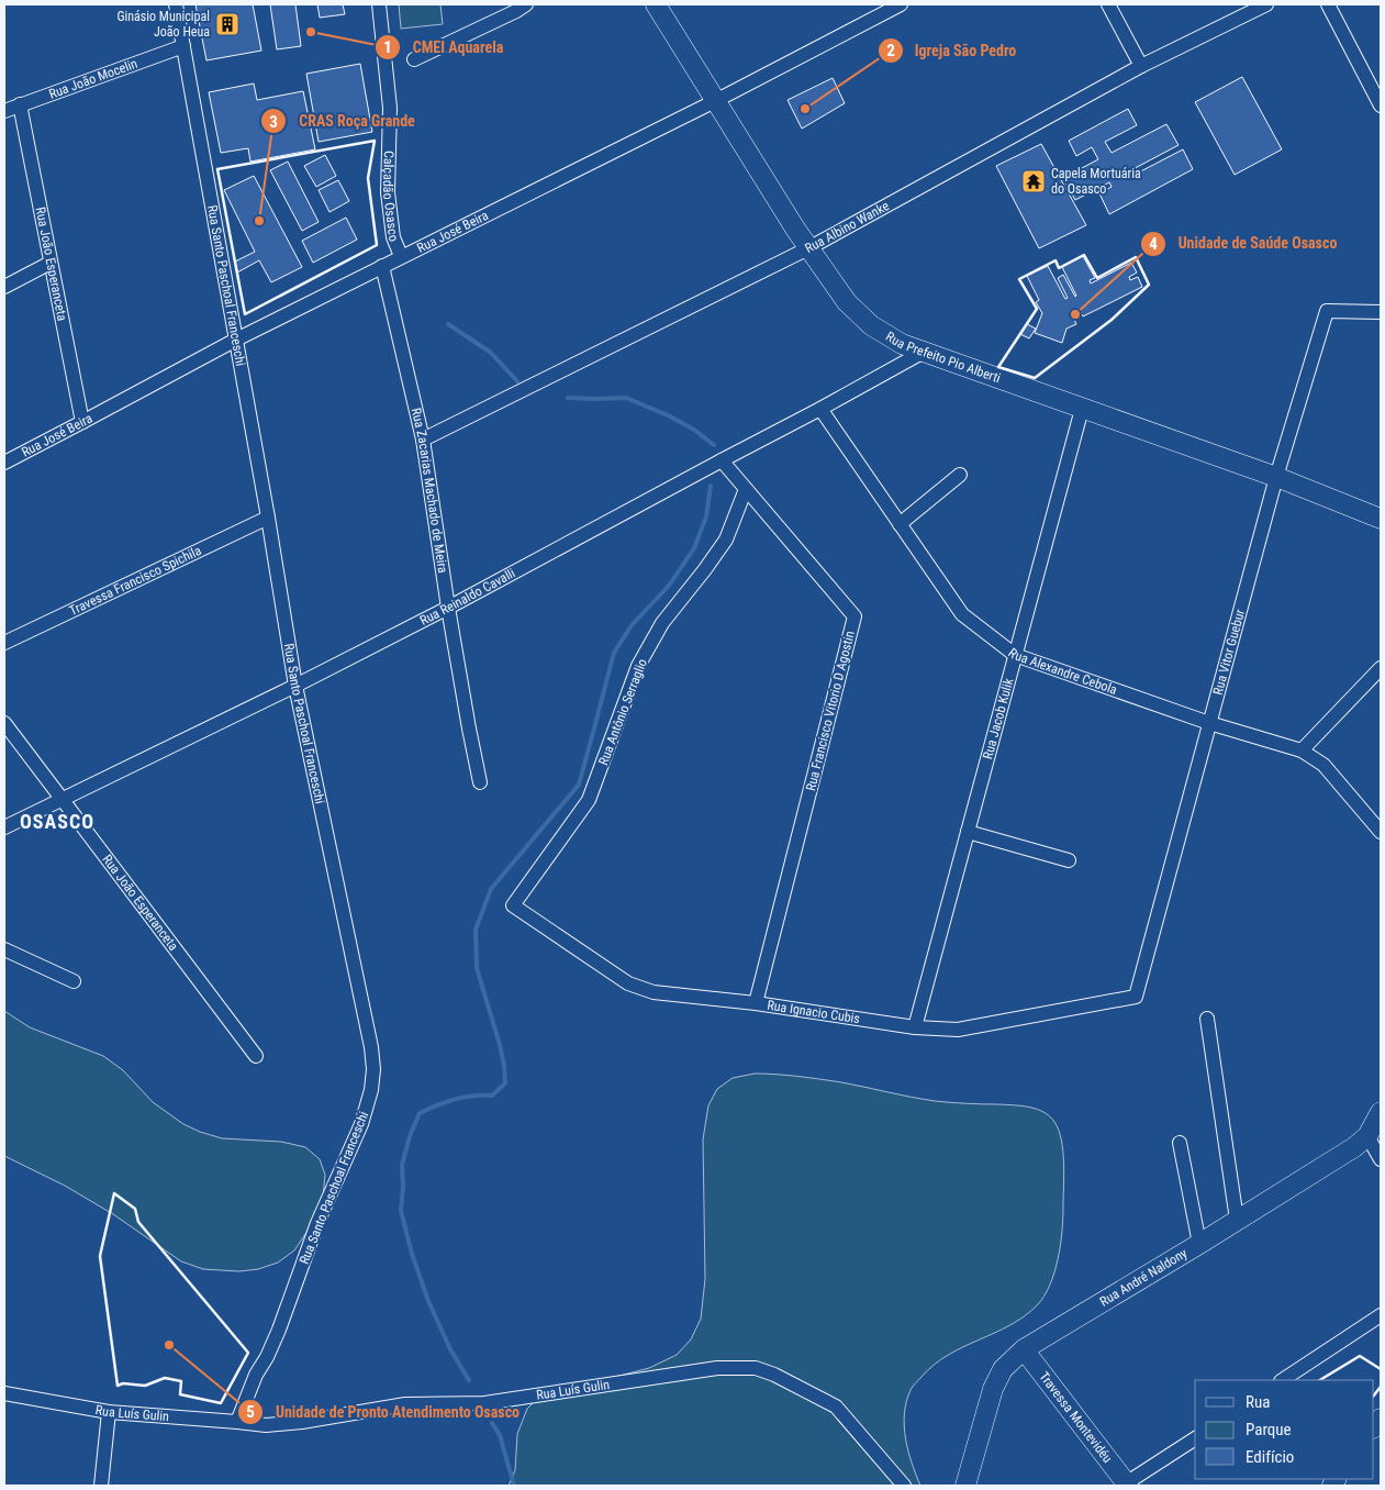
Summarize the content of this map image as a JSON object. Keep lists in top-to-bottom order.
{
  "streets": {
    "main road": ["Rua Prefeito Pio Alberti", "Rua André Naldony", "Travessa Montevidéu"],
    "street": [
      "Rua João Mocelin",
      "Calçadão Osasco",
      "Rua Albino Wanke",
      "Rua José Beira",
      "Rua João Esperanceta",
      "Rua Santo Paschoal Franceschi",
      "Rua Zacarias Machado de Meira",
      "Travessa Francisco Spichila",
      "Rua Reinaldo Cavalli",
      "Rua Vitor Guebur",
      "Rua Alexandre Cebola",
      "Rua Francisco Vitorio D Agostin",
      "Rua Antônio Serraglio",
      "Rua Jacob Kulik",
      "Rua Ignacio Cubis",
      "Rua Luís Gulin"
    ]
  },
  "crossings": [
    ["Rua João Mocelin", "Rua João Esperanceta"],
    ["Rua João Mocelin", "Rua Santo Paschoal Franceschi"],
    ["Calçadão Osasco", "Rua José Beira"],
    ["Rua Albino Wanke", "Rua Prefeito Pio Alberti"],
    ["Rua Albino Wanke", "Rua Zacarias Machado de Meira"],
    ["Rua José Beira", "Rua João Esperanceta"],
    ["Rua José Beira", "Rua Santo Paschoal Franceschi"],
    ["Rua José Beira", "Rua Prefeito Pio Alberti"],
    ["Rua José Beira", "Rua Zacarias Machado de Meira"],
    ["Rua João Esperanceta", "Rua Reinaldo Cavalli"],
    ["Rua Santo Paschoal Franceschi", "Travessa Francisco Spichila"],
    ["Rua Santo Paschoal Franceschi", "Rua Reinaldo Cavalli"],
    ["Rua Santo Paschoal Franceschi", "Rua Luís Gulin"],
    ["Rua Prefeito Pio Alberti", "Rua Reinaldo Cavalli"],
    ["Rua Prefeito Pio Alberti", "Rua Vitor Guebur"],
    ["Rua Prefeito Pio Alberti", "Rua Jacob Kulik"],
    ["Rua Zacarias Machado de Meira", "Rua Reinaldo Cavalli"],
    ["Rua Reinaldo Cavalli", "Rua Alexandre Cebola"],
    ["Rua Reinaldo Cavalli", "Rua Francisco Vitorio D Agostin"],
    ["Rua Vitor Guebur", "Rua Alexandre Cebola"],
    ["Rua Vitor Guebur", "Rua Ignacio Cubis"],
    ["Rua Alexandre Cebola", "Rua Jacob Kulik"],
    ["Rua Francisco Vitorio D Agostin", "Rua Antônio Serraglio"],
    ["Rua Francisco Vitorio D Agostin", "Rua Ignacio Cubis"],
    ["Rua Antônio Serraglio", "Rua Ignacio Cubis"],
    ["Rua Jacob Kulik", "Rua Ignacio Cubis"],
    ["Rua André Naldony", "Travessa Montevidéu"]
  ],
  "districts": ["OSASCO"],
  "places": {
    "building": ["Ginásio Municipal João Heua"],
    "other": [
      "CMEI Aquarela",
      "Igreja São Pedro",
      "CRAS Roça Grande",
      "Unidade de Saúde Osasco",
      "Unidade de Pronto Atendimento Osasco"
    ],
    "temple": ["Capela Mortuária do Osasco"]
  },
  "legend": ["Rua", "Parque", "Edifício"]
}
